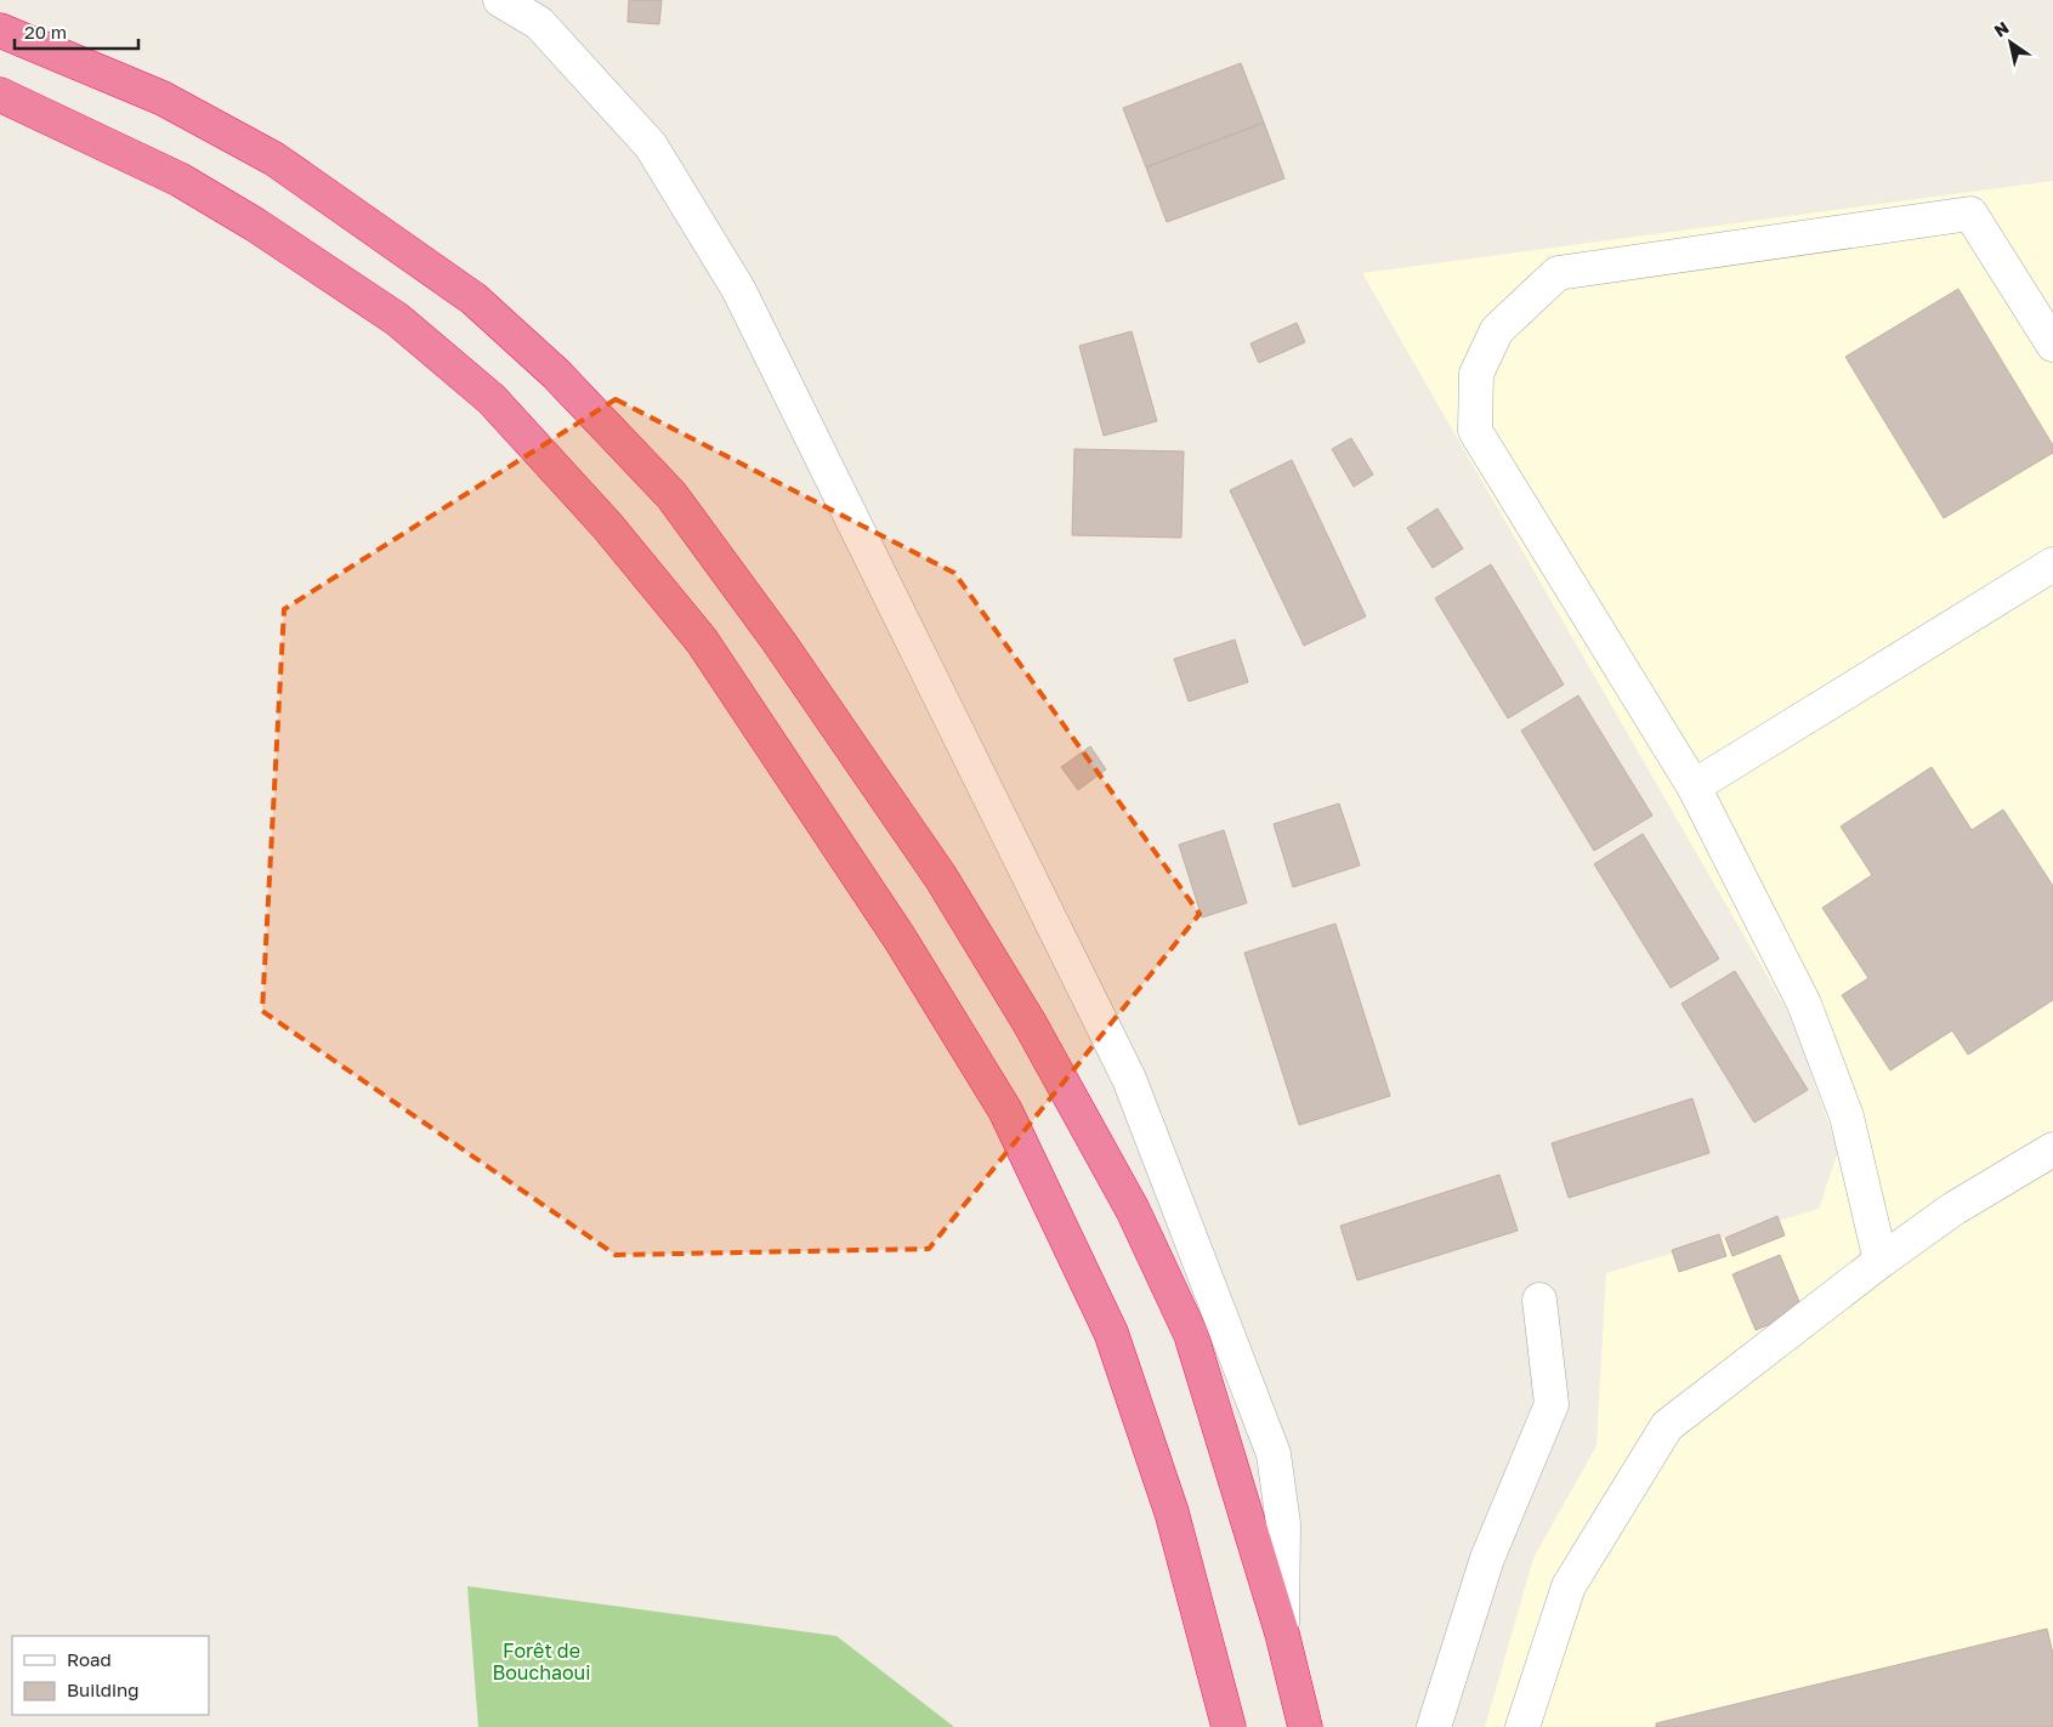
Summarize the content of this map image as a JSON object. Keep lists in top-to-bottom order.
{
  "parks": ["Forêt de Bouchaoui"],
  "legend": ["Road", "Building"],
  "scale_bar": "20 m",
  "north": "top left"
}
